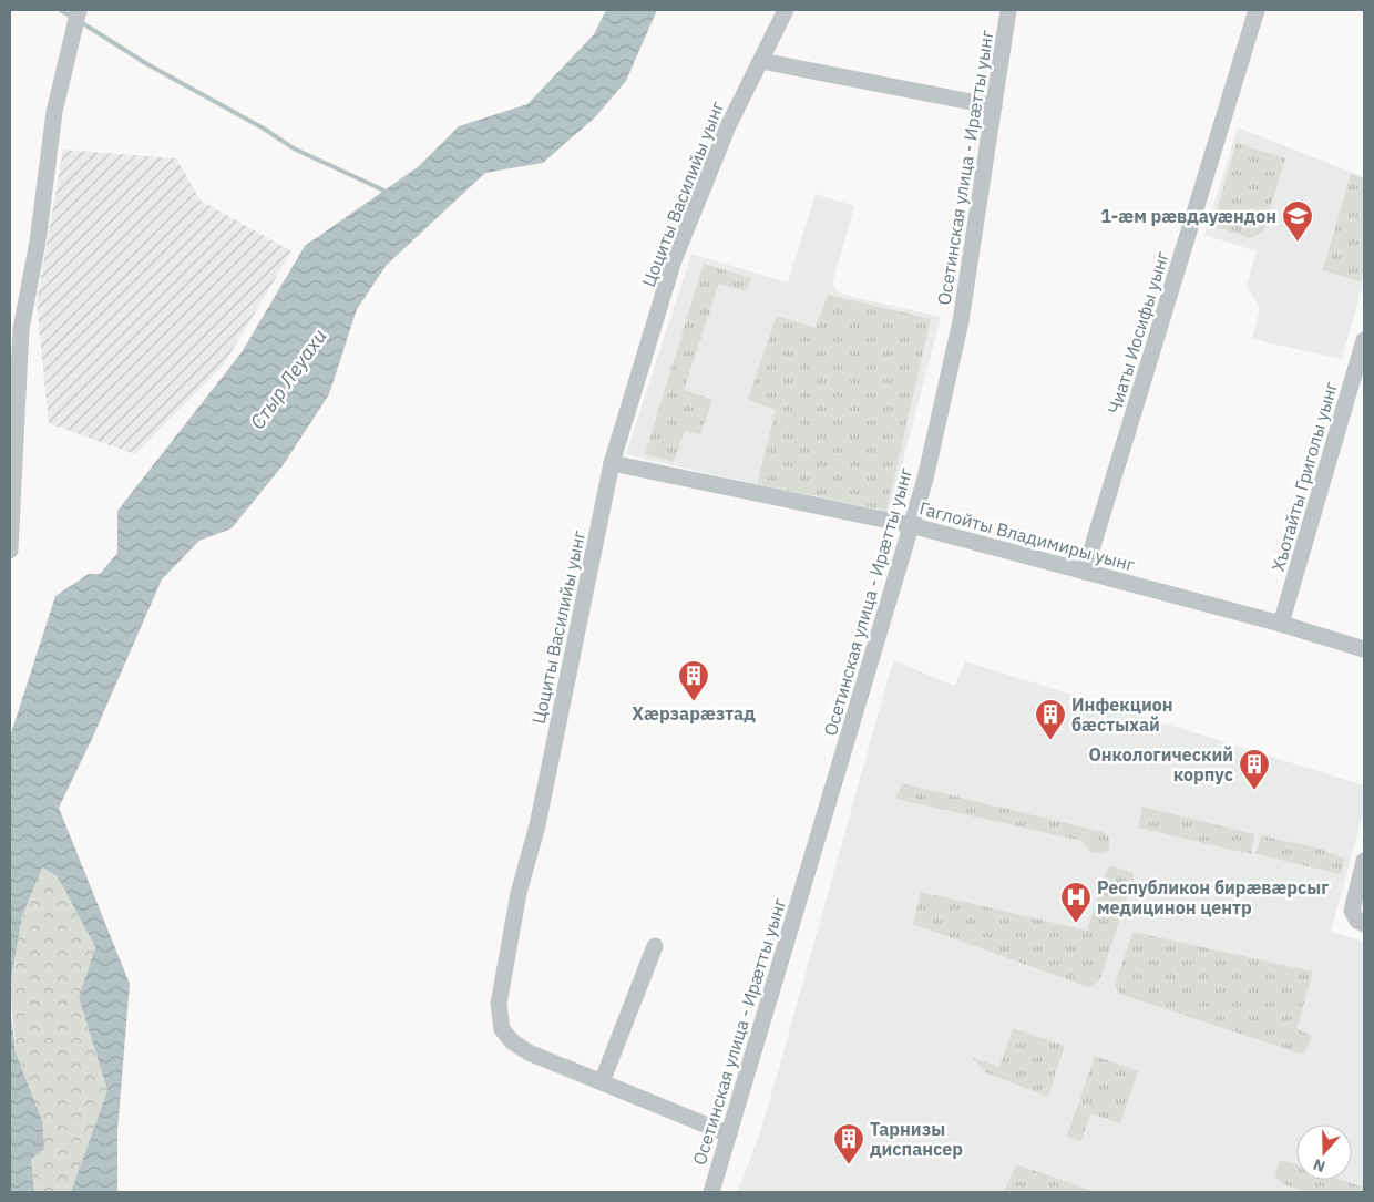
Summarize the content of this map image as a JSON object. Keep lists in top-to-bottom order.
{
  "streets": {
    "street": [
      "Осетинская улица - Ирæтты уынг",
      "Цоциты Василийы уынг",
      "Чиаты Иосифы уынг",
      "Хъотайты Григолы уынг",
      "Гаглойты Владимиры уынг"
    ]
  },
  "crossings": [
    ["Осетинская улица - Ирæтты уынг", "Цоциты Василийы уынг"],
    ["Осетинская улица - Ирæтты уынг", "Гаглойты Владимиры уынг"],
    ["Цоциты Василийы уынг", "Гаглойты Владимиры уынг"],
    ["Чиаты Иосифы уынг", "Гаглойты Владимиры уынг"],
    ["Хъотайты Григолы уынг", "Гаглойты Владимиры уынг"]
  ],
  "water": ["Стыр Леуахи"],
  "places": {
    "school or university": ["1-æм рӕвдауӕндон"],
    "building": [
      "Хæрзарæзтад",
      "Инфекцион бæстыхай",
      "Онкологический корпус",
      "Тарнизы диспансер"
    ],
    "hospital": ["Республикон бирæвæрсыг медицинон центр"]
  },
  "north": "bottom"
}
